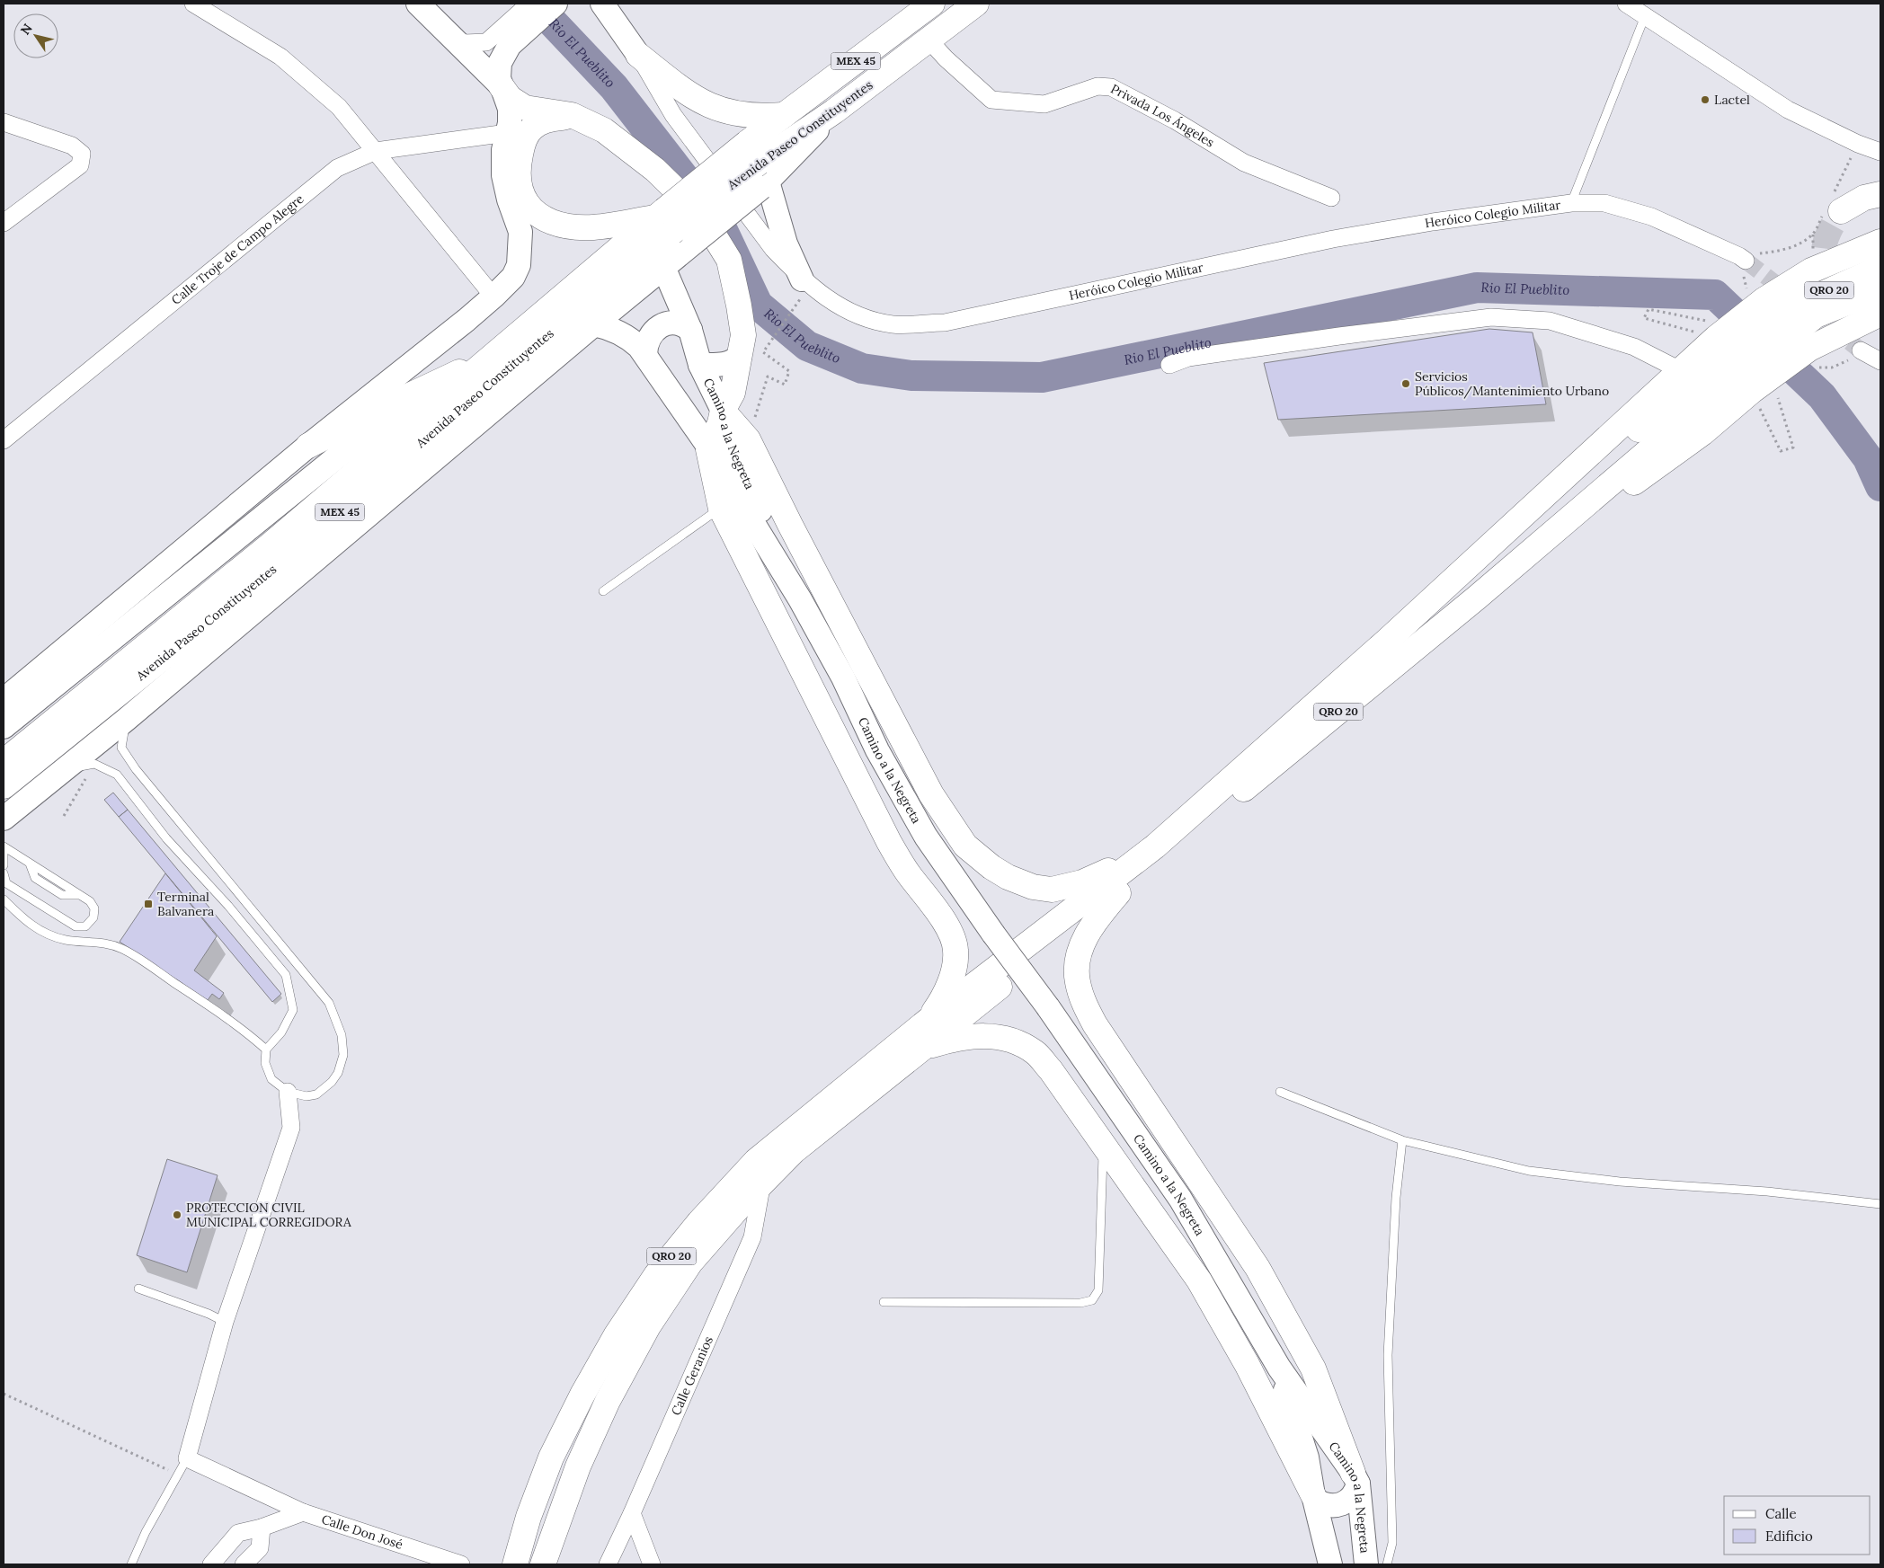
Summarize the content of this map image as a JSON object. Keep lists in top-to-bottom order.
{
  "streets": {
    "highway": ["MEX 45", "Avenida Paseo Constituyentes", "QRO 20"],
    "street": [
      "Privada Los Ángeles",
      "Heróico Colegio Militar",
      "Calle Troje de Campo Alegre",
      "Camino a la Negreta",
      "Calle Geranios",
      "Calle Don José"
    ]
  },
  "crossings": [
    ["Privada Los Ángeles", "Avenida Paseo Constituyentes"],
    ["QRO 20", "Calle Geranios"]
  ],
  "water": ["Rio El Pueblito"],
  "places": {
    "other": ["Lactel", "Servicios Públicos/Mantenimiento Urbano", "PROTECCION CIVIL MUNICIPAL CORREGIDORA"],
    "transit": ["Terminal Balvanera"]
  },
  "legend": ["Calle", "Edificio"],
  "north": "top left"
}
